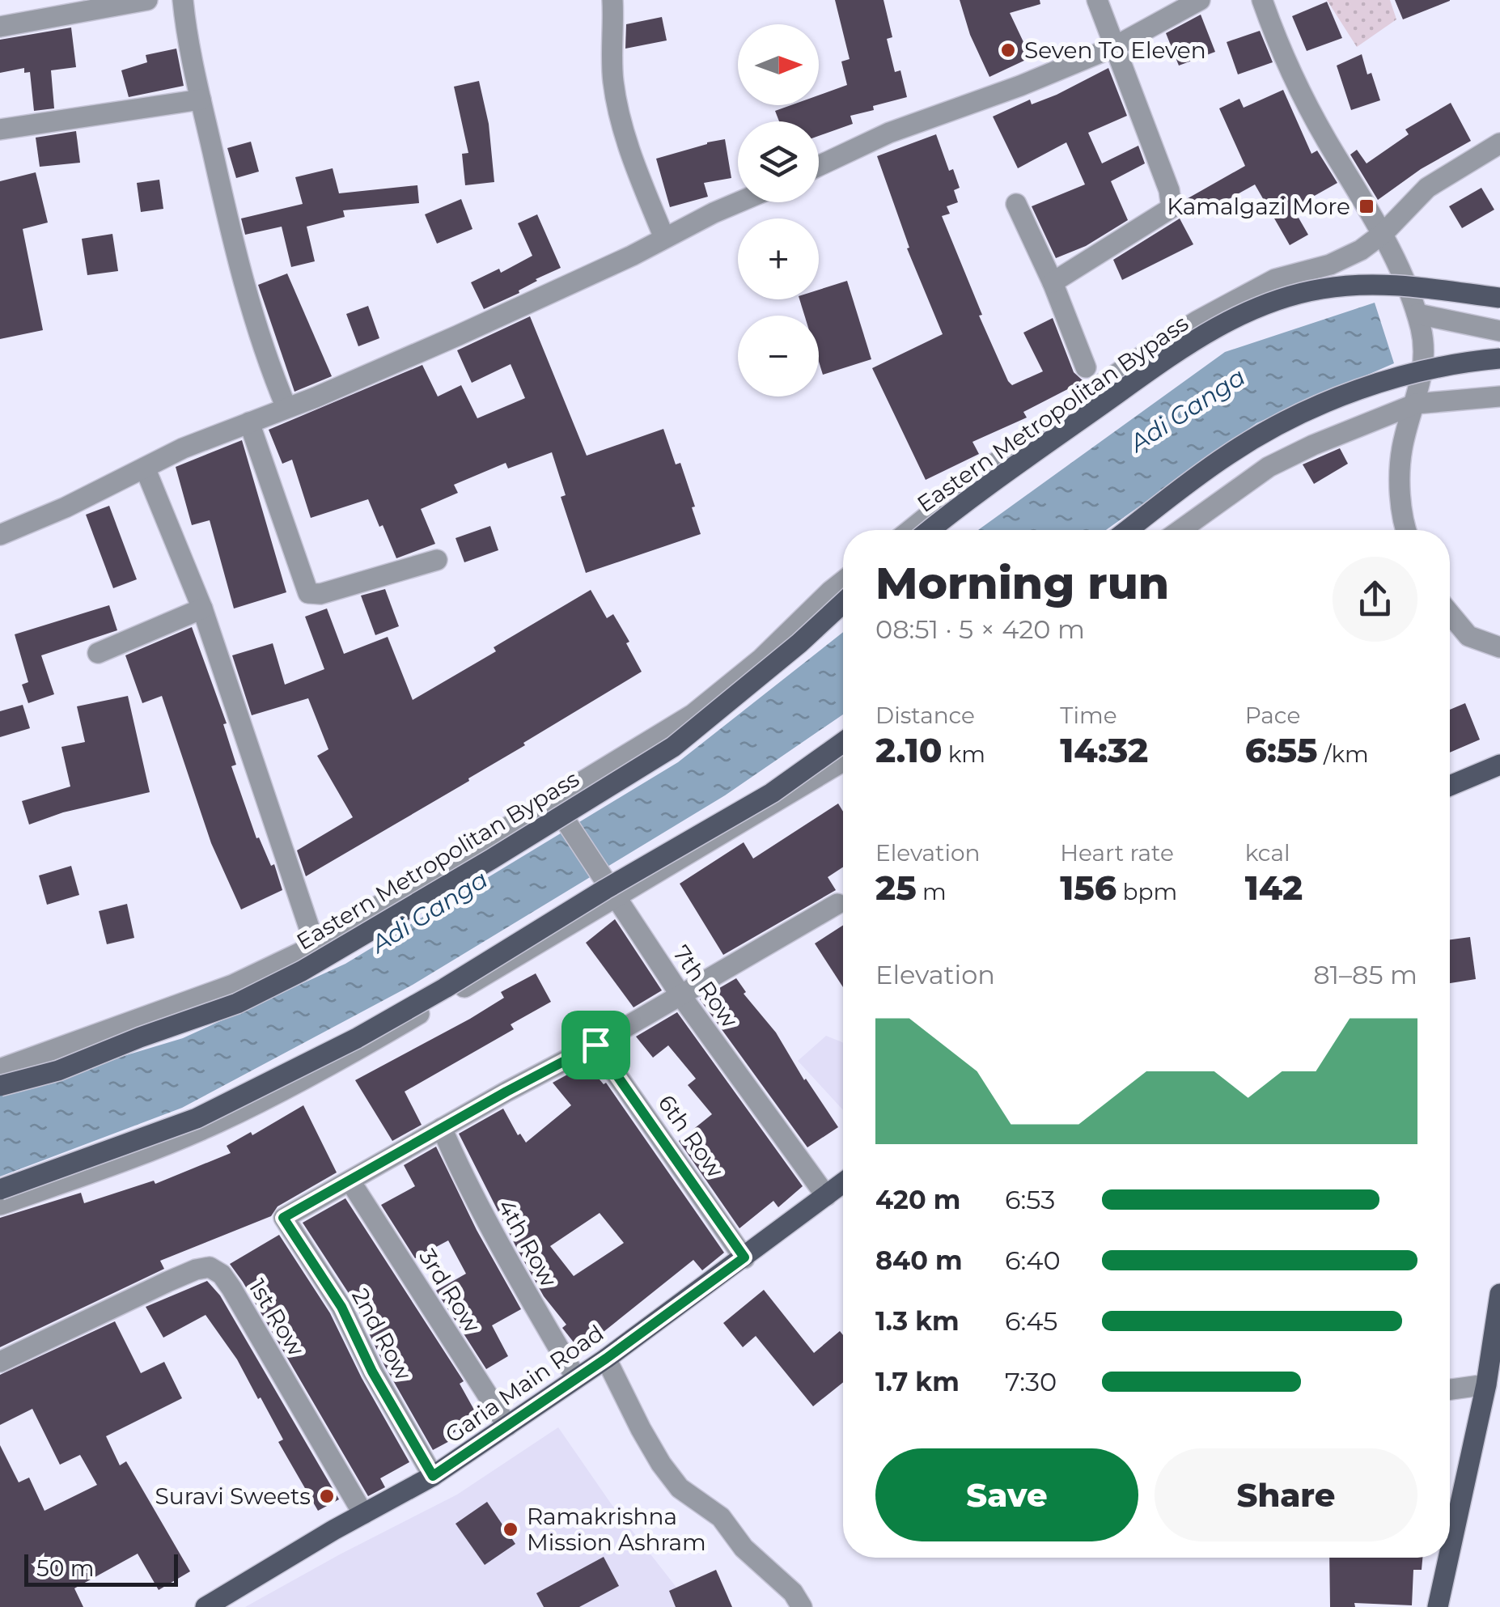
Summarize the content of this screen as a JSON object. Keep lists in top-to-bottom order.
{
  "streets": {
    "main road": ["Eastern Metropolitan Bypass", "Garia Main Road"],
    "street": [
      "7th Row",
      "6th Row",
      "4th Row",
      "3rd Row",
      "1st Row",
      "2nd Row"
    ]
  },
  "crossings": [
    ["7th Row", "Garia Main Road"],
    ["6th Row", "Garia Main Road"],
    ["4th Row", "Garia Main Road"],
    ["3rd Row", "2nd Row"],
    ["3rd Row", "Garia Main Road"],
    ["1st Row", "Garia Main Road"],
    ["2nd Row", "Garia Main Road"]
  ],
  "water": ["Adi Ganga"],
  "places": {
    "other": ["Seven To Eleven", "Suravi Sweets", "Ramakrishna Mission Ashram"],
    "transit": ["Kamalgazi More"]
  },
  "scale_bar": "50 m",
  "north": "right",
  "page": {
    "map_buttons": ["+", "−"],
    "heading": ["Morning run", "08:51 · 5 × 420 m"],
    "stats": [
      ["Distance", "2.10 km"],
      ["Time", "14:32"],
      ["Pace", "6:55 /km"],
      ["Elevation", "25 m"],
      ["Heart rate", "156 bpm"],
      ["kcal", "142"]
    ],
    "chart": ["Elevation", "81–85 m"],
    "list": [
      {
        "name": "420 m",
        "note": "6:53"
      },
      {
        "name": "840 m",
        "note": "6:40"
      },
      {
        "name": "1.3 km",
        "note": "6:45"
      },
      {
        "name": "1.7 km",
        "note": "7:30"
      }
    ],
    "buttons": ["Save", "Share"],
    "scale": "50 m"
  }
}
